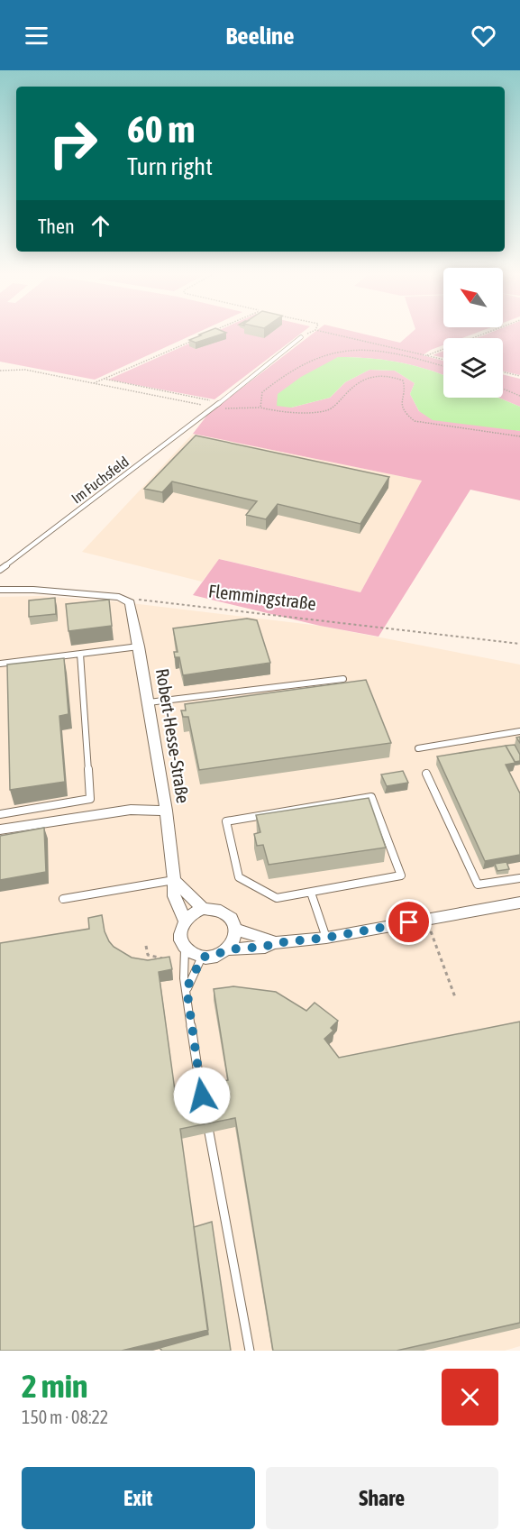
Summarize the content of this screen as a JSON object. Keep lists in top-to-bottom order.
{
  "streets": {
    "street": ["Robert-Hesse-Straße"],
    "lane": ["Im Fuchsfeld"],
    "path": ["Flemmingstraße"]
  },
  "crossings": [
    ["Flemmingstraße", "Robert-Hesse-Straße"]
  ],
  "north": "top left",
  "page": {
    "header": "Beeline",
    "turn": ["60 m", "Turn right"],
    "then": "Then",
    "heading": ["2 min", "150 m · 08:22"],
    "buttons": ["Exit", "Share"]
  }
}
